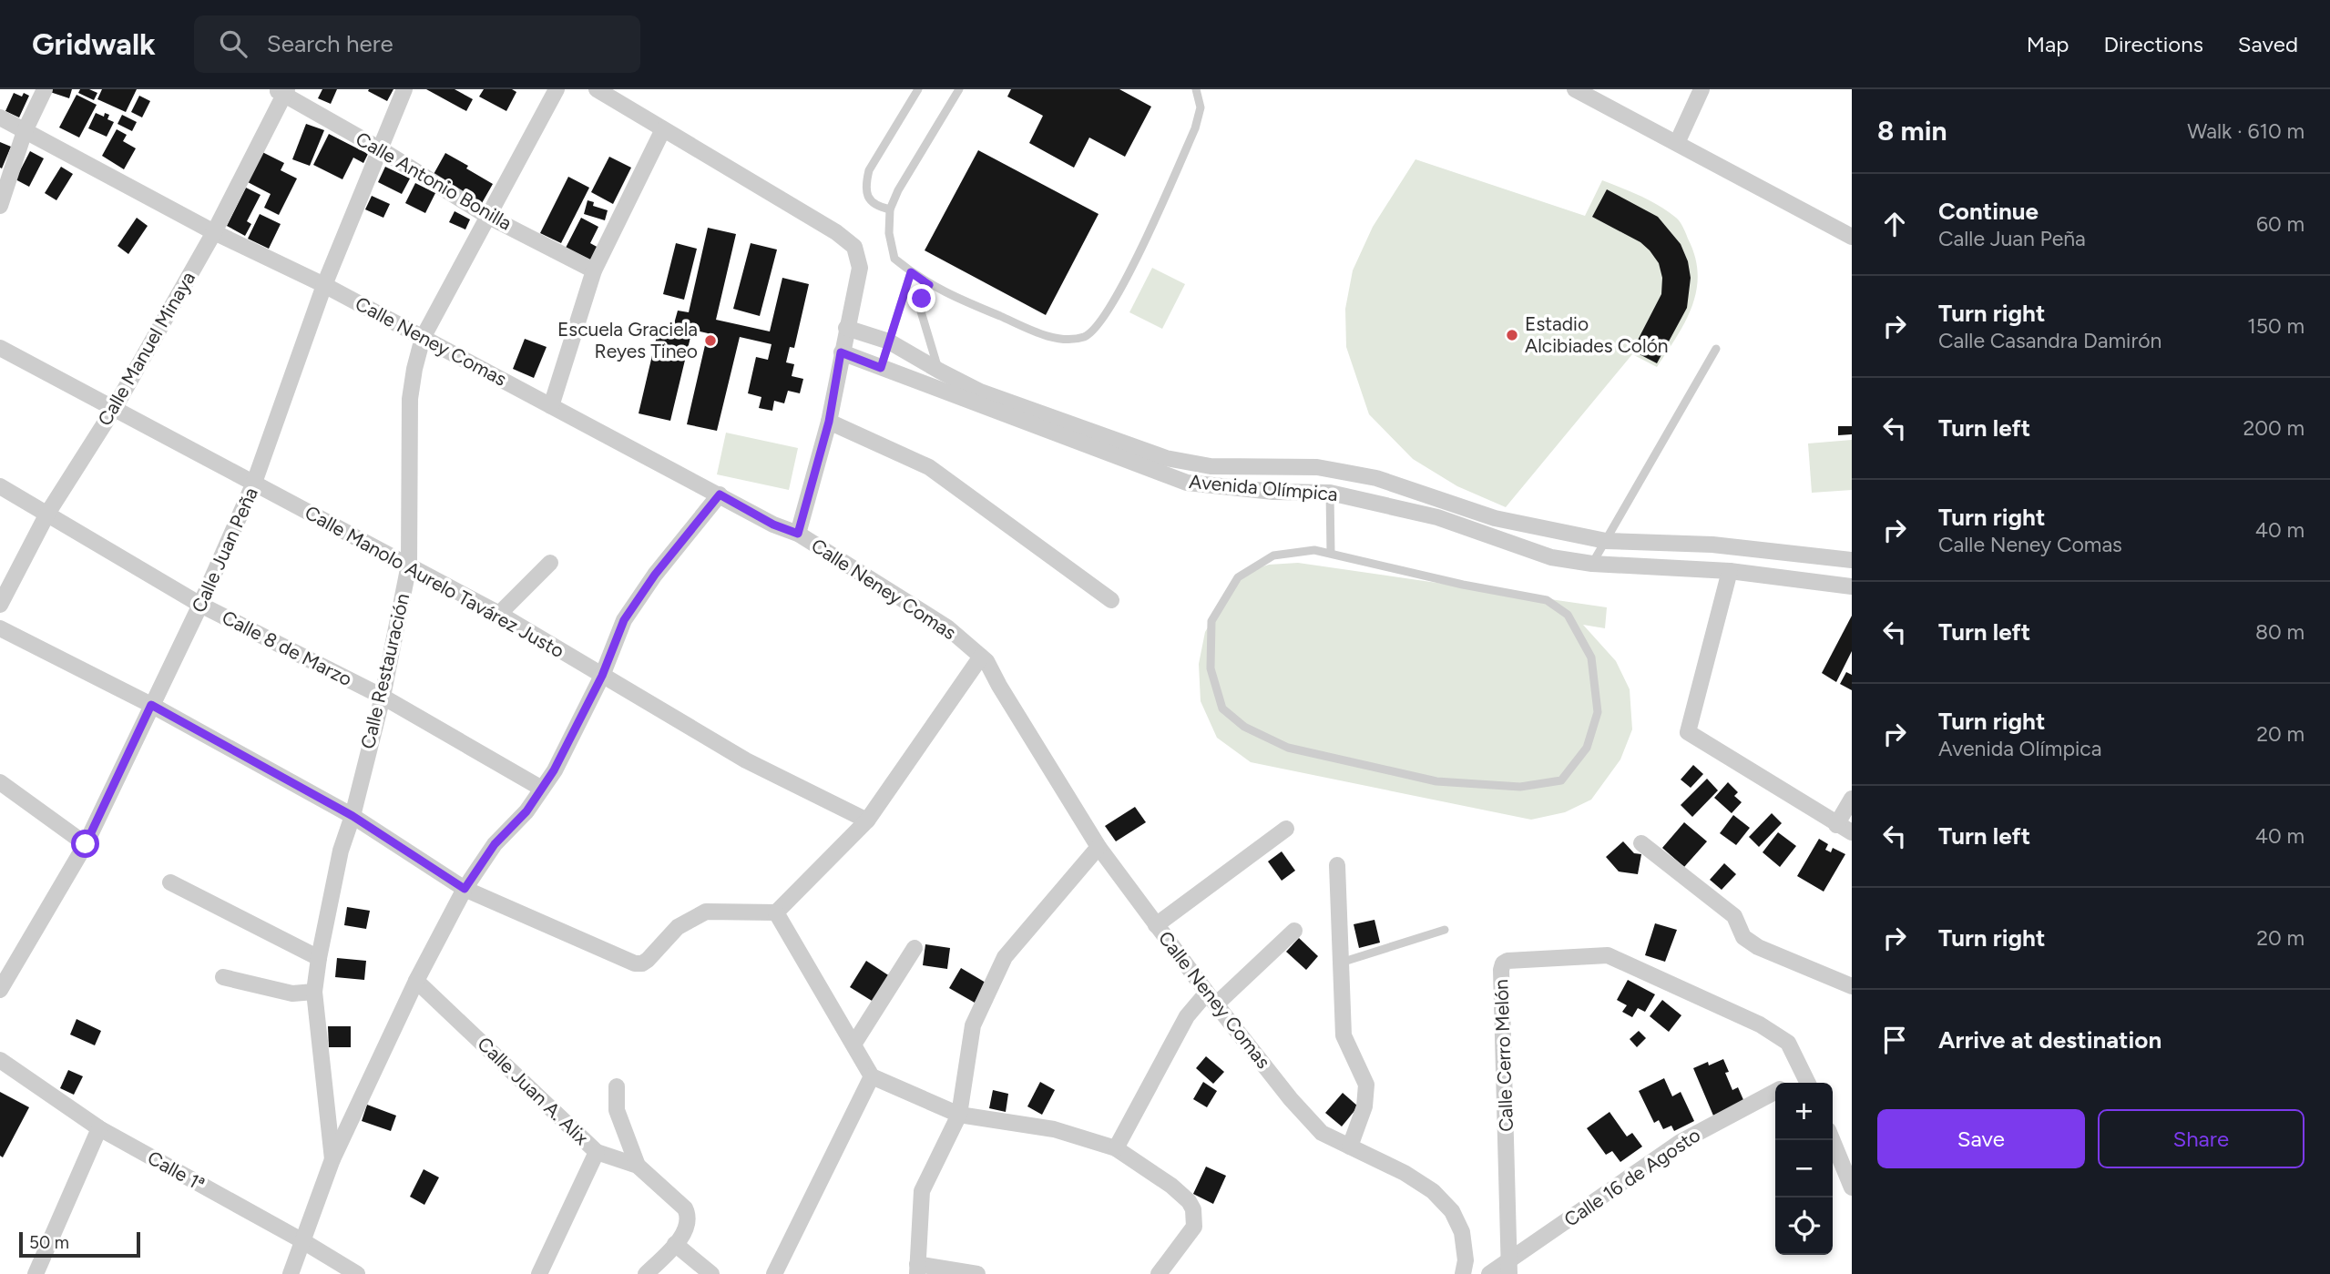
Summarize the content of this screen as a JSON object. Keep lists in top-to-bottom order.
{
  "streets": {
    "street": [
      "Calle Antonio Bonilla",
      "Calle Neney Comas",
      "Calle Manuel Minaya",
      "Avenida Olímpica",
      "Calle Juan Peña",
      "Calle Manolo Aurelo Tavárez Justo",
      "Calle 8 de Marzo",
      "Calle Restauración",
      "Calle Cerro Melón",
      "Calle Juan A. Alix",
      "Calle 1ª",
      "Calle 16 de Agosto"
    ]
  },
  "crossings": [
    ["Calle Antonio Bonilla", "Calle Manuel Minaya"],
    ["Calle Antonio Bonilla", "Calle Juan Peña"],
    ["Calle Antonio Bonilla", "Calle Restauración"],
    ["Calle Neney Comas", "Calle Manuel Minaya"],
    ["Calle Neney Comas", "Calle Juan Peña"],
    ["Calle Neney Comas", "Calle Restauración"],
    ["Calle Manuel Minaya", "Calle Manolo Aurelo Tavárez Justo"],
    ["Calle Manuel Minaya", "Calle 8 de Marzo"],
    ["Calle Juan Peña", "Calle Manolo Aurelo Tavárez Justo"],
    ["Calle Juan Peña", "Calle 8 de Marzo"],
    ["Calle Manolo Aurelo Tavárez Justo", "Calle Restauración"],
    ["Calle 8 de Marzo", "Calle Restauración"],
    ["Calle Restauración", "Calle 1ª"],
    ["Calle Cerro Melón", "Calle 16 de Agosto"]
  ],
  "places": ["Estadio Alcibiades Colón", "Escuela Graciela Reyes Tineo"],
  "scale_bar": "50 m",
  "page": {
    "header": "Gridwalk",
    "search": "Search here",
    "nav": ["Map", "Directions", "Saved"],
    "heading": ["8 min", "Walk · 610 m"],
    "list": [
      ["Continue", "Calle Juan Peña", "60 m"],
      ["Turn right", "Calle Casandra Damirón", "150 m"],
      ["Turn left", "200 m"],
      ["Turn right", "Calle Neney Comas", "40 m"],
      ["Turn left", "80 m"],
      ["Turn right", "Avenida Olímpica", "20 m"],
      ["Turn left", "40 m"],
      ["Turn right", "20 m"],
      "Arrive at destination"
    ],
    "map_buttons": ["+", "−"],
    "buttons": ["Save", "Share"],
    "scale": "50 m"
  }
}
